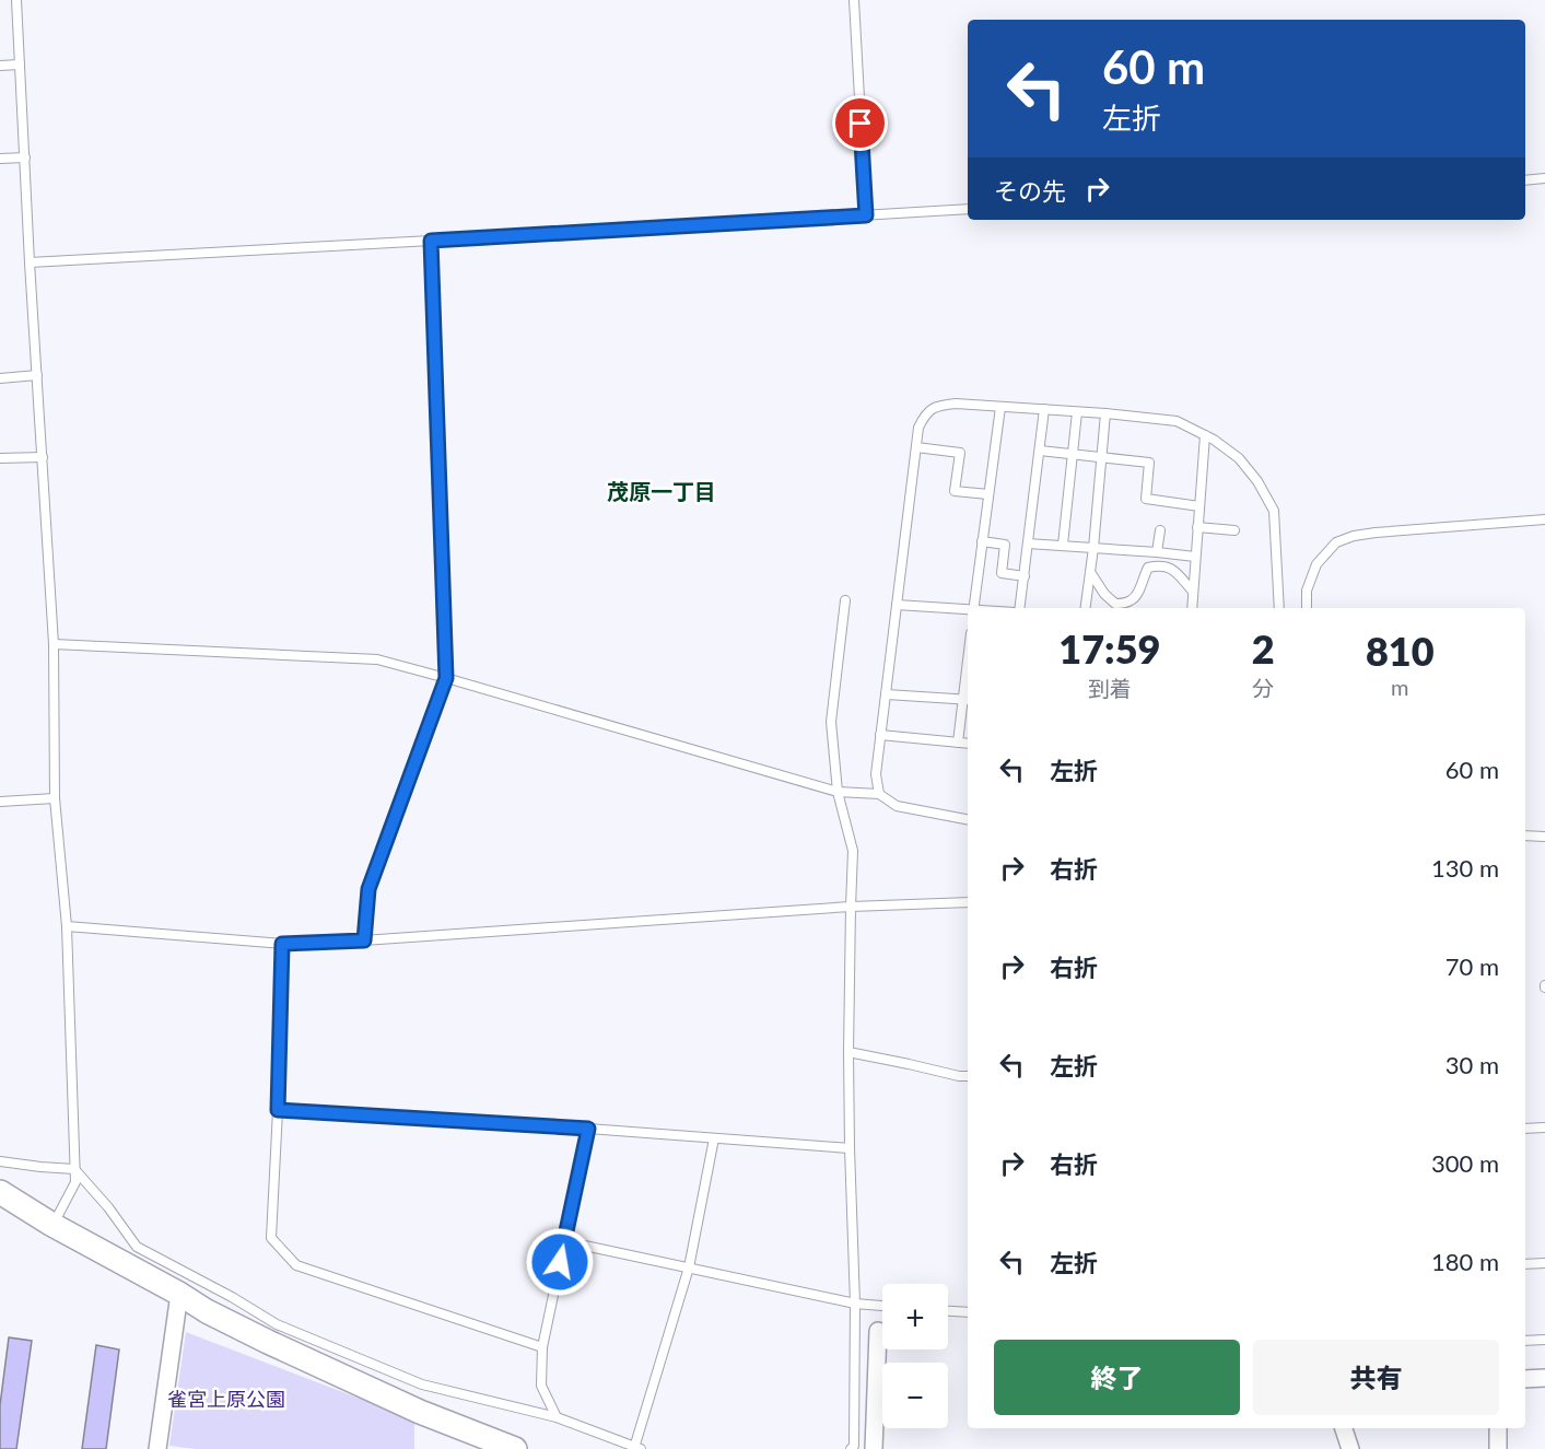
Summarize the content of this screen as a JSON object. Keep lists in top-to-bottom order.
{
  "districts": ["茂原一丁目"],
  "parks": ["雀宮上原公園"],
  "page": {
    "turn": ["60 m", "左折"],
    "then": "その先",
    "eta": [
      "17:59",
      "到着",
      "2",
      "分",
      "810",
      "m"
    ],
    "list": [
      {
        "name": "左折",
        "value": "60 m"
      },
      {
        "name": "右折",
        "value": "130 m"
      },
      {
        "name": "右折",
        "value": "70 m"
      },
      {
        "name": "左折",
        "value": "30 m"
      },
      {
        "name": "右折",
        "value": "300 m"
      },
      {
        "name": "左折",
        "value": "180 m"
      }
    ],
    "map_buttons": ["+", "−"],
    "buttons": ["終了", "共有"]
  }
}
